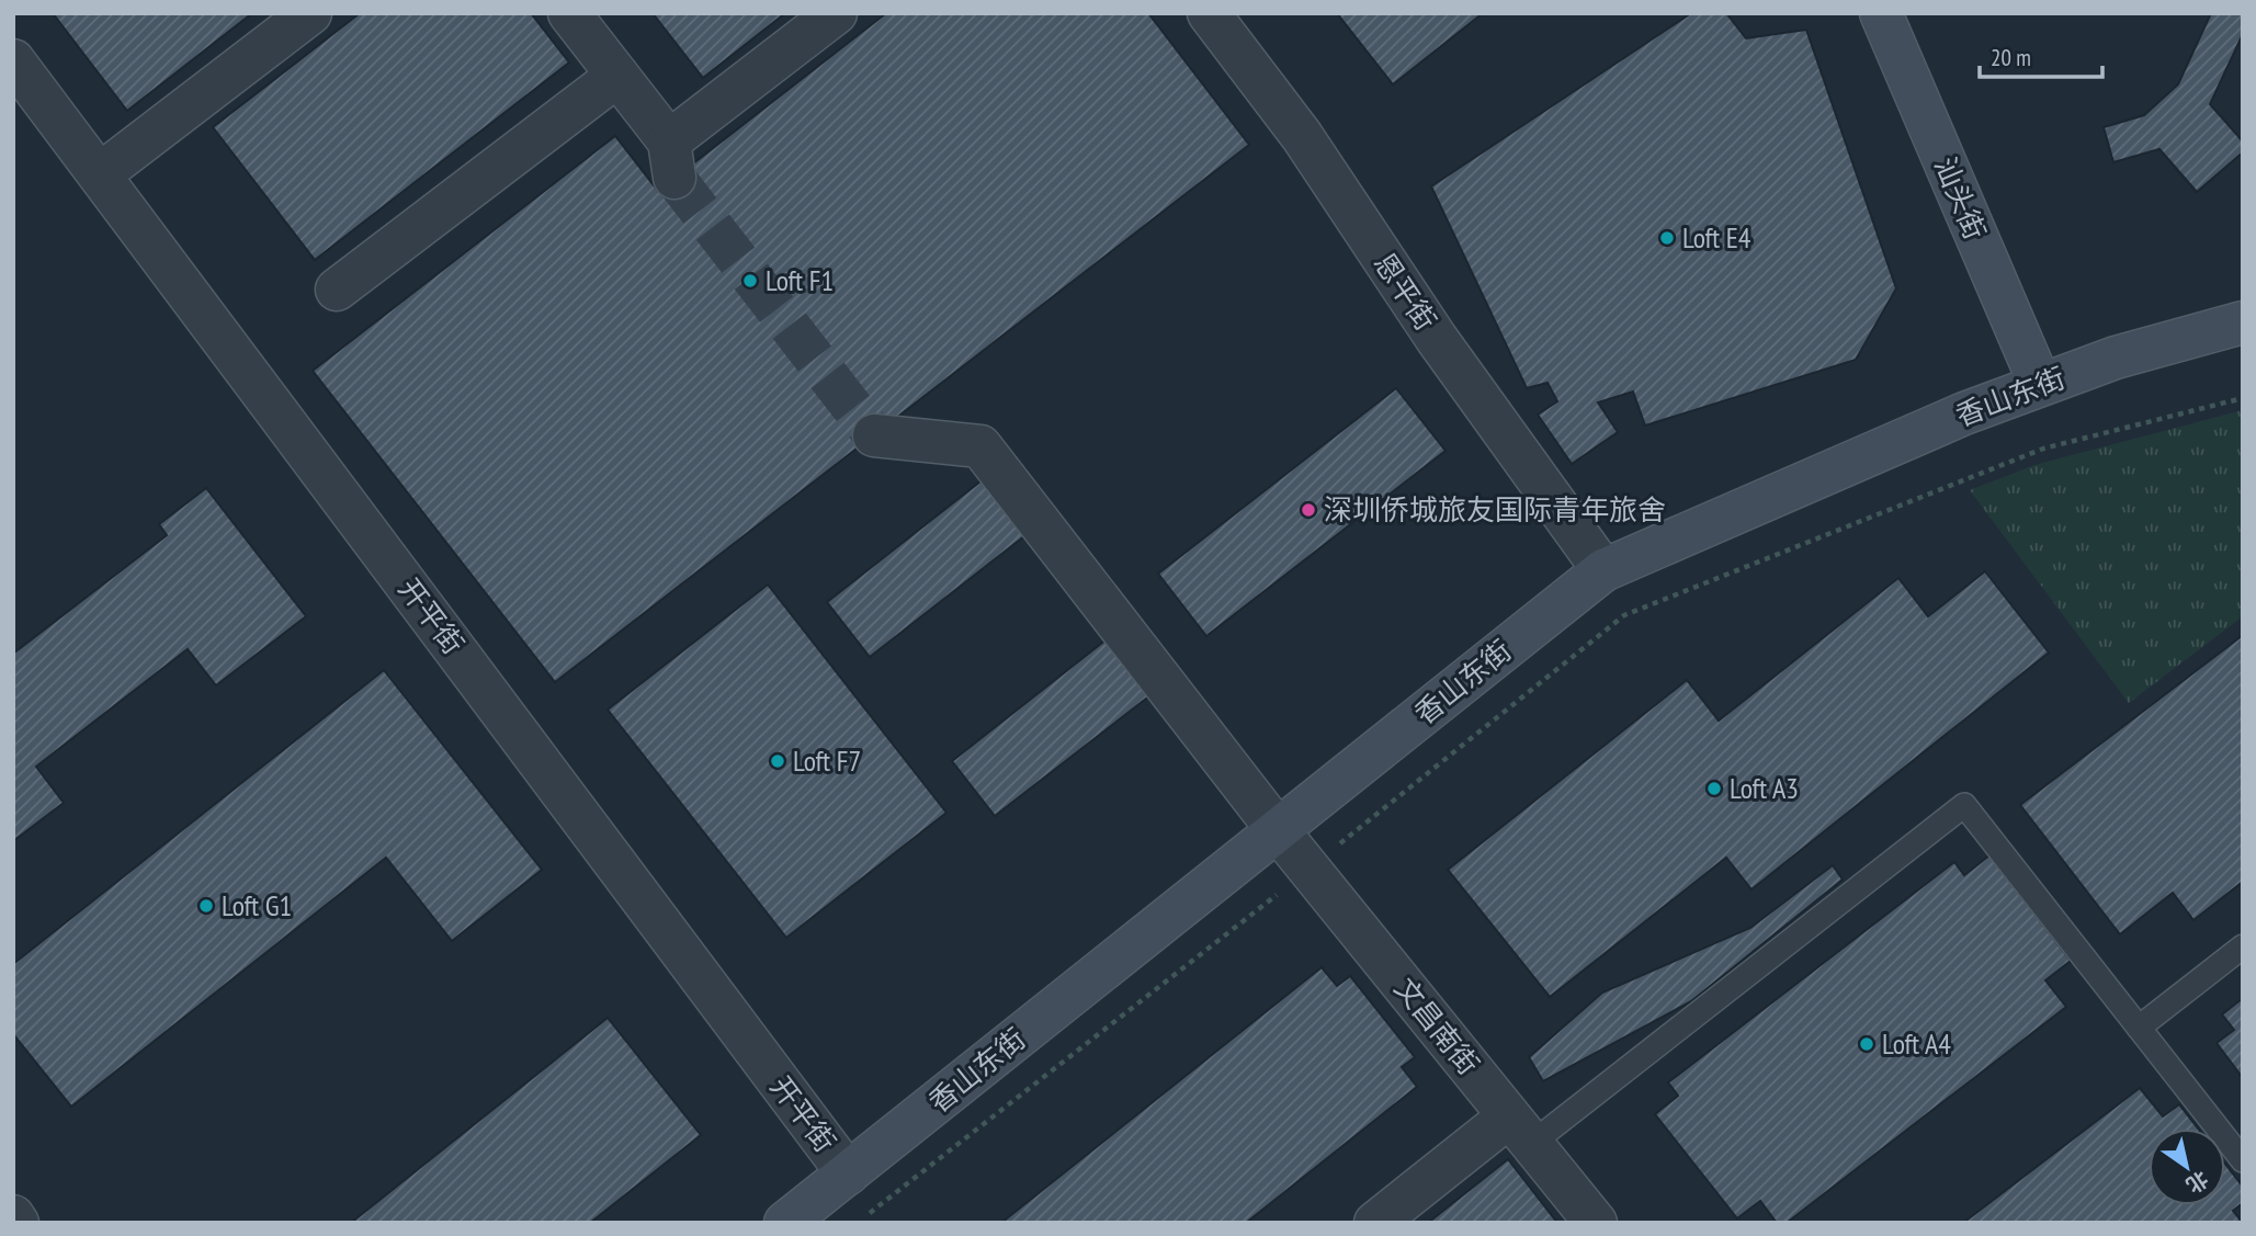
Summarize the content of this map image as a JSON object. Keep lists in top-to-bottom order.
{
  "streets": {
    "street": [
      "汕头街",
      "恩平街",
      "香山东街",
      "开平街",
      "文昌南街"
    ]
  },
  "crossings": [
    ["汕头街", "香山东街"],
    ["恩平街", "香山东街"],
    ["香山东街", "开平街"],
    ["香山东街", "文昌南街"]
  ],
  "places": [
    "Loft E4",
    "Loft F1",
    "深圳侨城旅友国际青年旅舍",
    "Loft F7",
    "Loft A3",
    "Loft G1",
    "Loft A4"
  ],
  "scale_bar": "20 m",
  "north": "bottom right"
}
